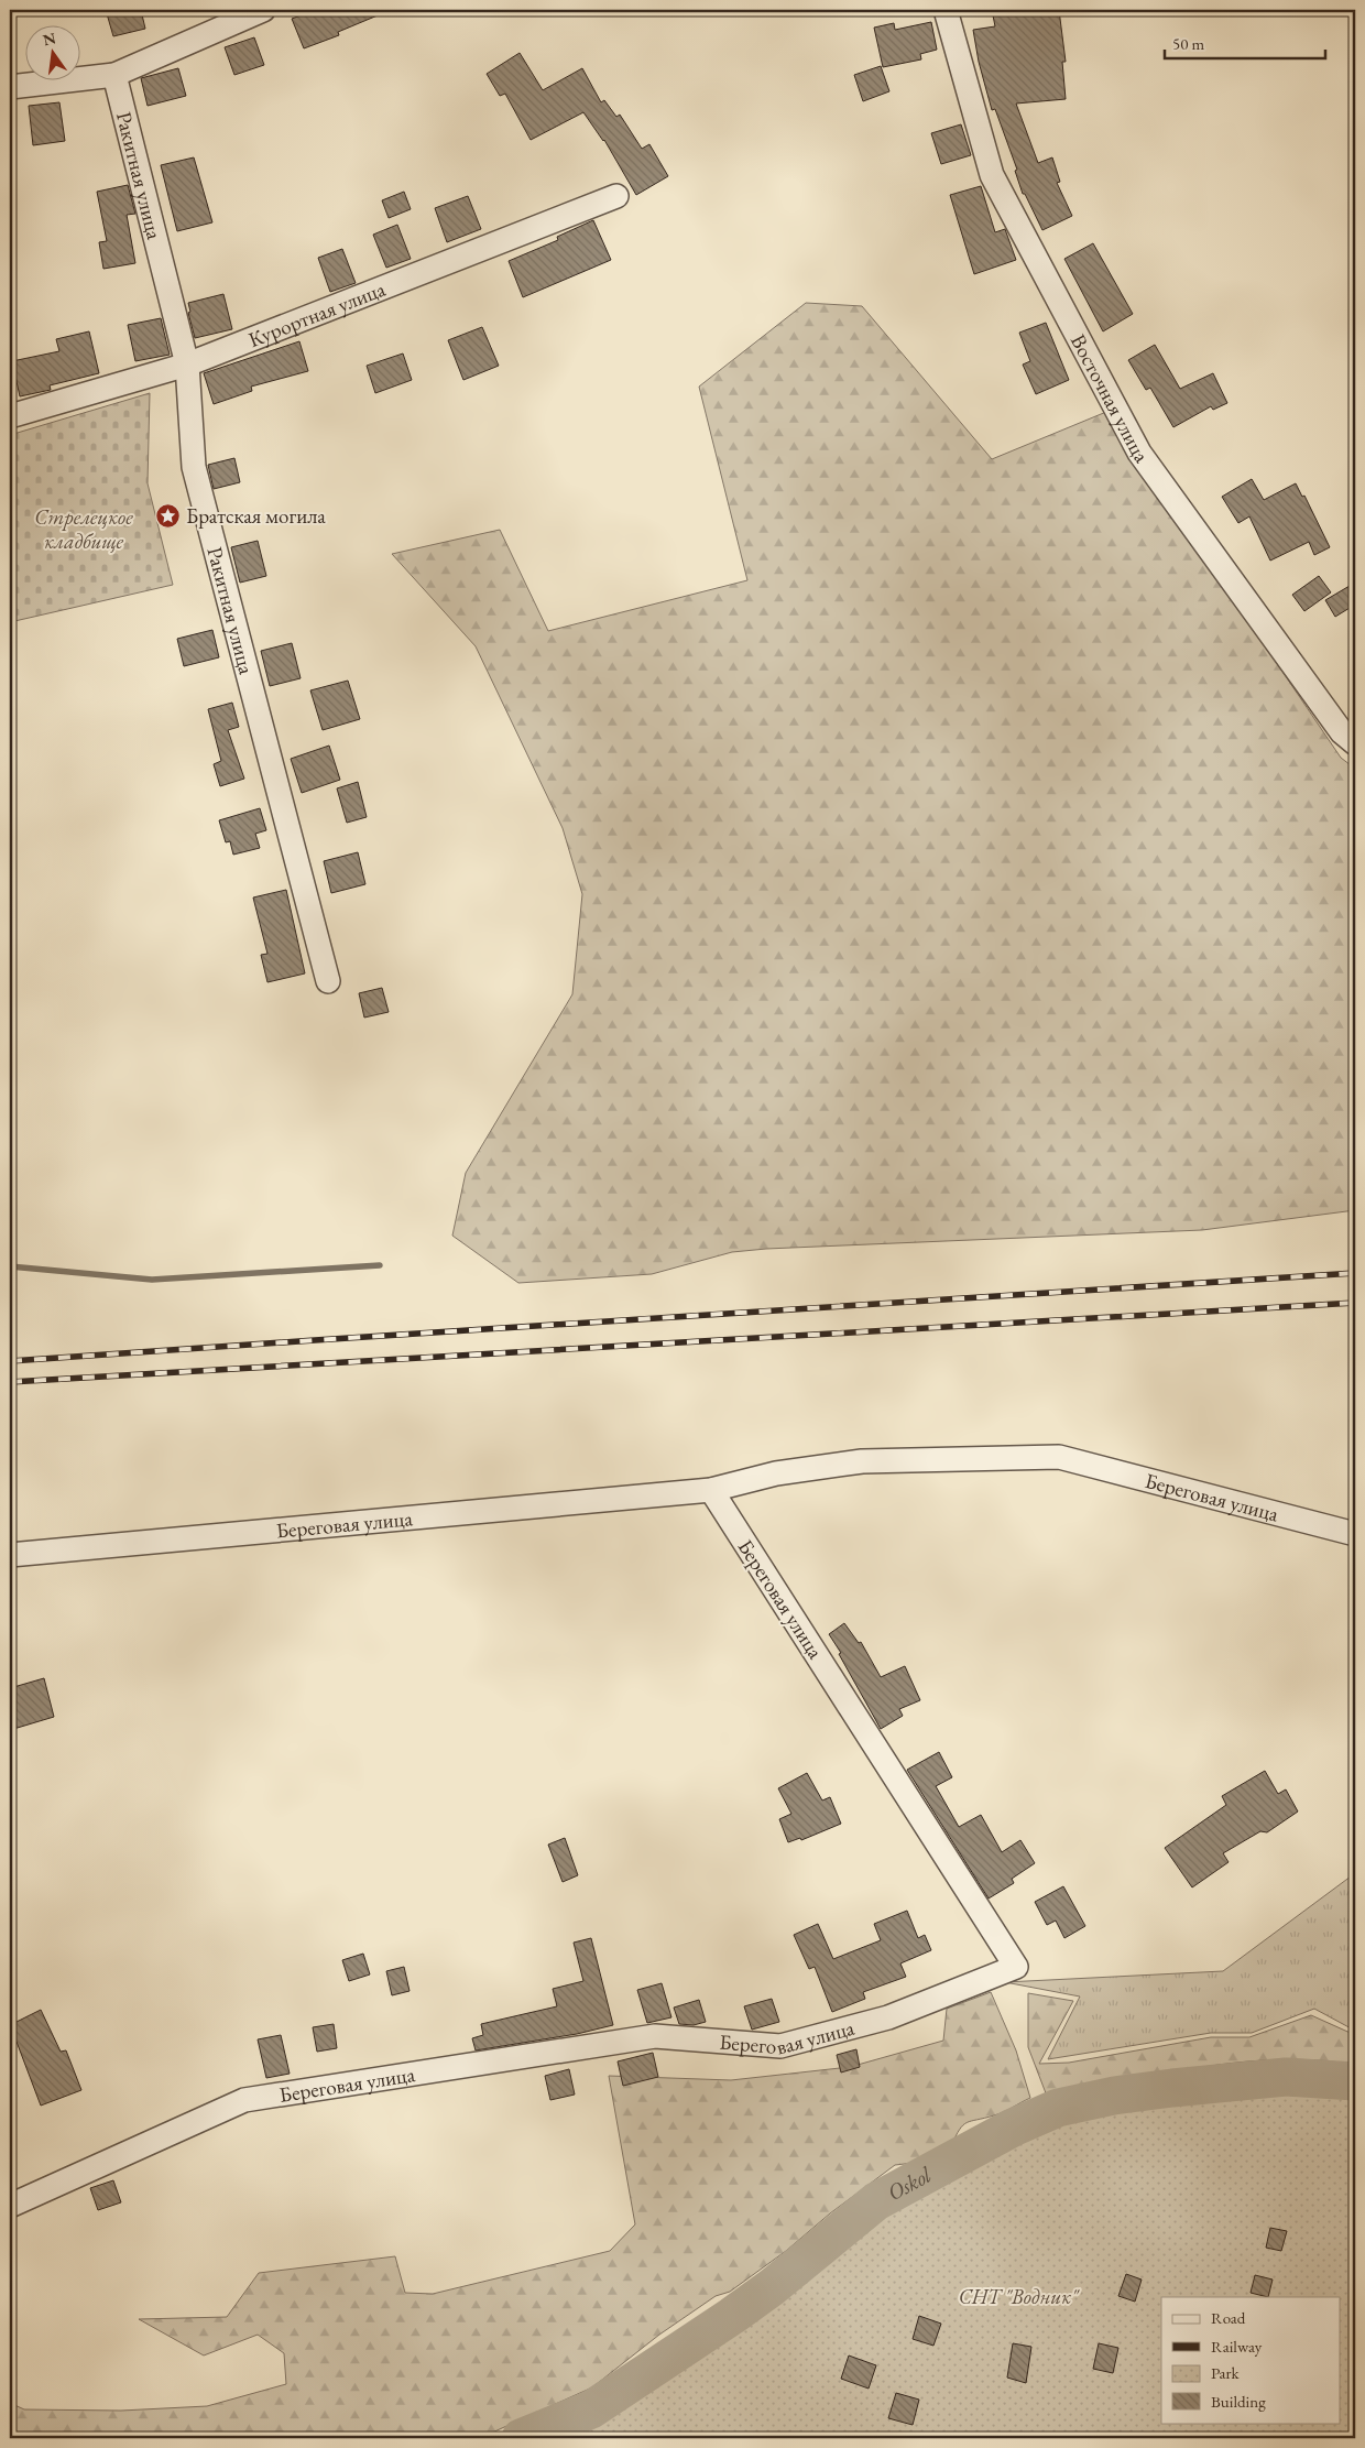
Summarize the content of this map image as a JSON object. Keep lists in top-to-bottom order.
{
  "streets": {
    "street": [
      "Ракитная улица",
      "Курортная улица",
      "Восточная улица",
      "Береговая улица"
    ]
  },
  "crossings": [
    ["Ракитная улица", "Курортная улица"]
  ],
  "water": ["Oskol"],
  "parks": ["Стрелецкое кладбище", "СНТ \"Водник\""],
  "places": {
    "place": ["Братская могила"]
  },
  "legend": [
    "Road",
    "Railway",
    "Park",
    "Building"
  ],
  "scale_bar": "50 m",
  "north": "top"
}
